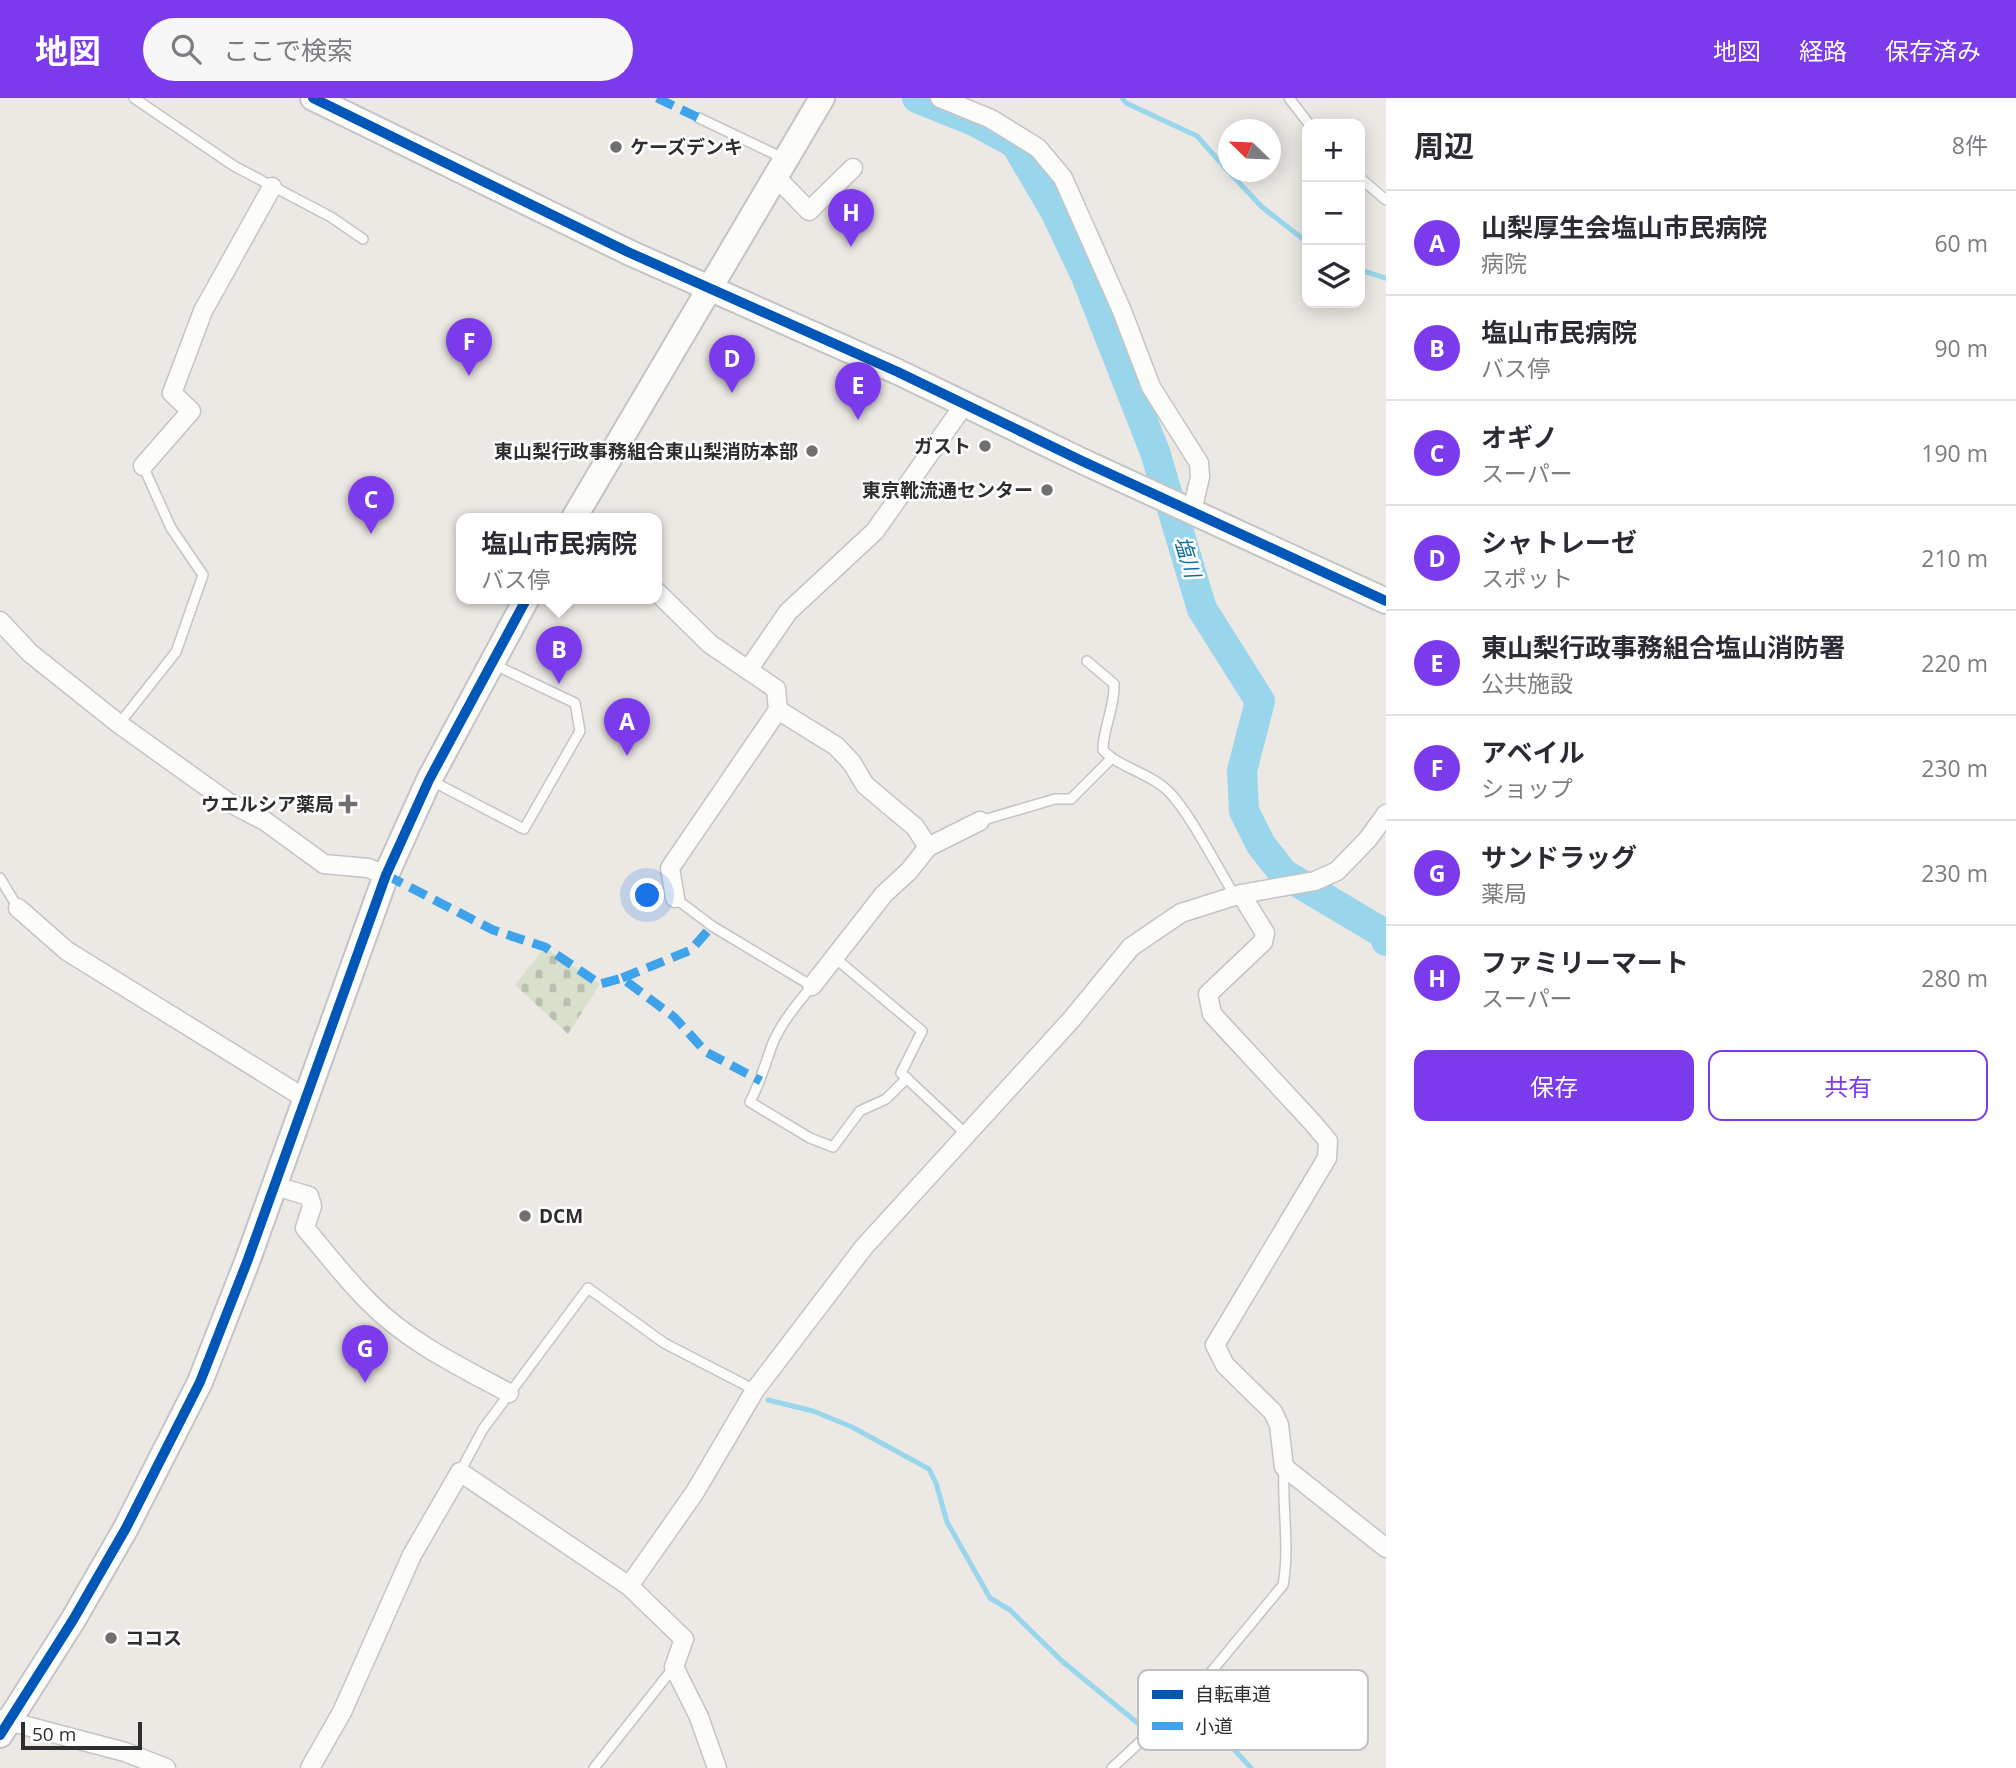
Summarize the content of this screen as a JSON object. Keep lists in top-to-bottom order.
{
  "water": ["塩川"],
  "places": {
    "other": [
      "ケーズデンキ",
      "ガスト",
      "東山梨行政事務組合東山梨消防本部",
      "東京靴流通センター",
      "DCM",
      "ココス"
    ],
    "health": ["ウエルシア薬局"]
  },
  "legend": ["自転車道", "小道"],
  "scale_bar": "50 m",
  "north": "top left",
  "page": {
    "header": "地図",
    "search": "ここで検索",
    "nav": ["地図", "経路", "保存済み"],
    "heading": ["周辺", "8件"],
    "map_buttons": ["+", "−"],
    "pins": [
      "H",
      "F",
      "D",
      "E",
      "C",
      "B",
      "A",
      "G"
    ],
    "list": [
      {
        "mark": "A",
        "name": "山梨厚生会塩山市民病院",
        "note": "病院",
        "value": "60 m"
      },
      {
        "mark": "B",
        "name": "塩山市民病院",
        "note": "バス停",
        "value": "90 m"
      },
      {
        "mark": "C",
        "name": "オギノ",
        "note": "スーパー",
        "value": "190 m"
      },
      {
        "mark": "D",
        "name": "シャトレーゼ",
        "note": "スポット",
        "value": "210 m"
      },
      {
        "mark": "E",
        "name": "東山梨行政事務組合塩山消防署",
        "note": "公共施設",
        "value": "220 m"
      },
      {
        "mark": "F",
        "name": "アベイル",
        "note": "ショップ",
        "value": "230 m"
      },
      {
        "mark": "G",
        "name": "サンドラッグ",
        "note": "薬局",
        "value": "230 m"
      },
      {
        "mark": "H",
        "name": "ファミリーマート",
        "note": "スーパー",
        "value": "280 m"
      }
    ],
    "popup": ["塩山市民病院", "バス停"],
    "buttons": ["保存", "共有"],
    "scale": "50 m"
  }
}
